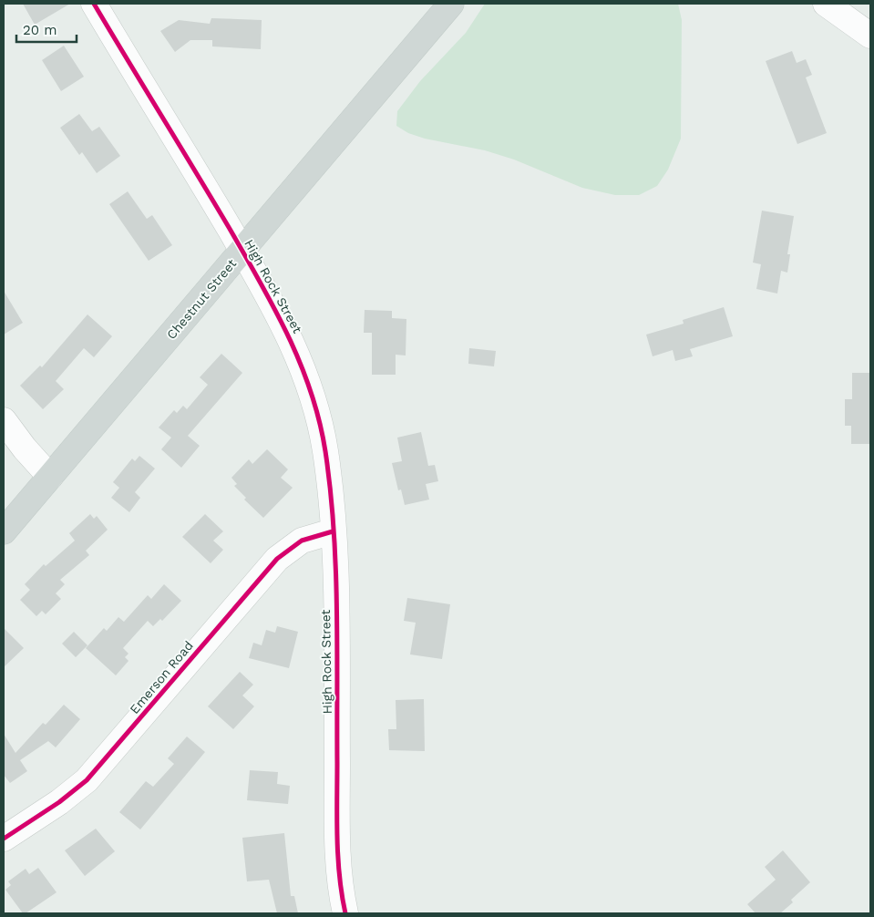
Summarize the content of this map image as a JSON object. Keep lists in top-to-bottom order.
{
  "streets": {
    "main road": ["Chestnut Street"],
    "street": ["High Rock Street", "Emerson Road"]
  },
  "crossings": [
    ["High Rock Street", "Chestnut Street"],
    ["High Rock Street", "Emerson Road"]
  ],
  "scale_bar": "20 m"
}
